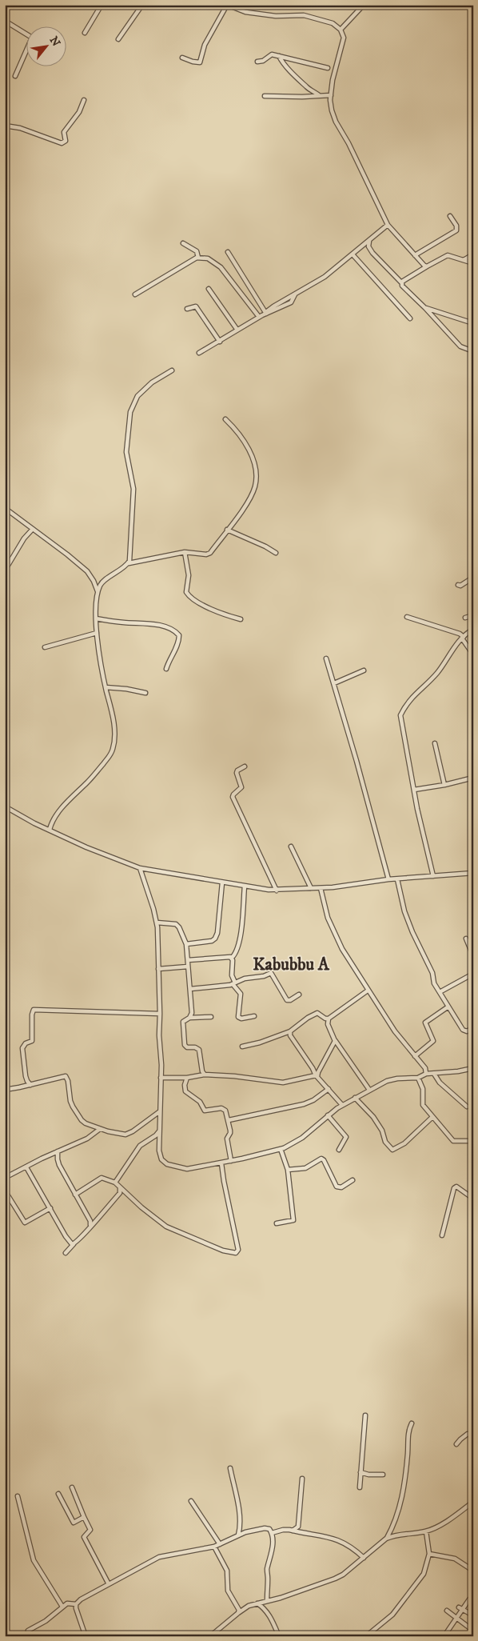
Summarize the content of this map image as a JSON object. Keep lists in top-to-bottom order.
{
  "districts": ["Kabubbu A"],
  "north": "top right"
}
